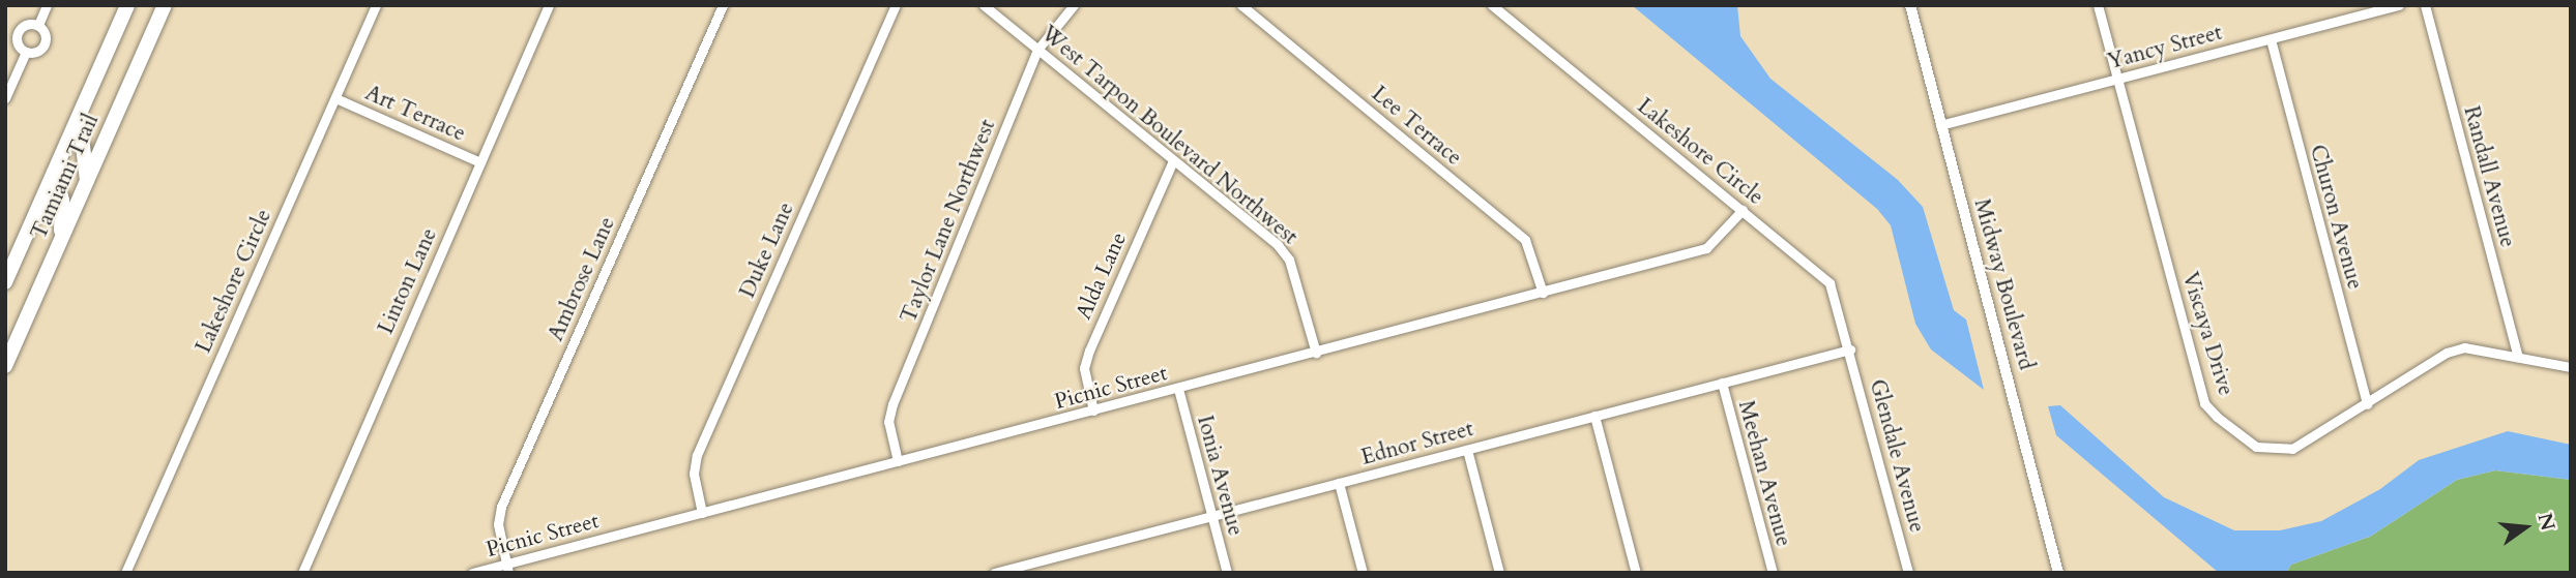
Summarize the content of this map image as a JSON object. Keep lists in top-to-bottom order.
{
  "streets": {
    "main road": ["Tamiami Trail"],
    "street": [
      "Yancy Street",
      "Art Terrace",
      "Lee Terrace",
      "West Tarpon Boulevard Northwest",
      "Lakeshore Circle",
      "Randall Avenue",
      "Churon Avenue",
      "Taylor Lane Northwest",
      "Duke Lane",
      "Alda Lane",
      "Ambrose Lane",
      "Linton Lane",
      "Midway Boulevard",
      "Viscaya Drive",
      "Picnic Street",
      "Ednor Street",
      "Glendale Avenue",
      "Meehan Avenue",
      "Ionia Avenue"
    ]
  },
  "crossings": [
    ["Yancy Street", "Churon Avenue"],
    ["Yancy Street", "Midway Boulevard"],
    ["Yancy Street", "Viscaya Drive"],
    ["Art Terrace", "Lakeshore Circle"],
    ["Art Terrace", "Linton Lane"],
    ["Lee Terrace", "Picnic Street"],
    ["West Tarpon Boulevard Northwest", "Taylor Lane Northwest"],
    ["West Tarpon Boulevard Northwest", "Alda Lane"],
    ["West Tarpon Boulevard Northwest", "Picnic Street"],
    ["Lakeshore Circle", "Picnic Street"],
    ["Lakeshore Circle", "Ednor Street"],
    ["Lakeshore Circle", "Glendale Avenue"],
    ["Randall Avenue", "Viscaya Drive"],
    ["Churon Avenue", "Viscaya Drive"],
    ["Taylor Lane Northwest", "Picnic Street"],
    ["Duke Lane", "Picnic Street"],
    ["Alda Lane", "Picnic Street"],
    ["Ambrose Lane", "Picnic Street"],
    ["Picnic Street", "Ionia Avenue"],
    ["Ednor Street", "Glendale Avenue"],
    ["Ednor Street", "Meehan Avenue"],
    ["Ednor Street", "Ionia Avenue"]
  ],
  "north": "right"
}
